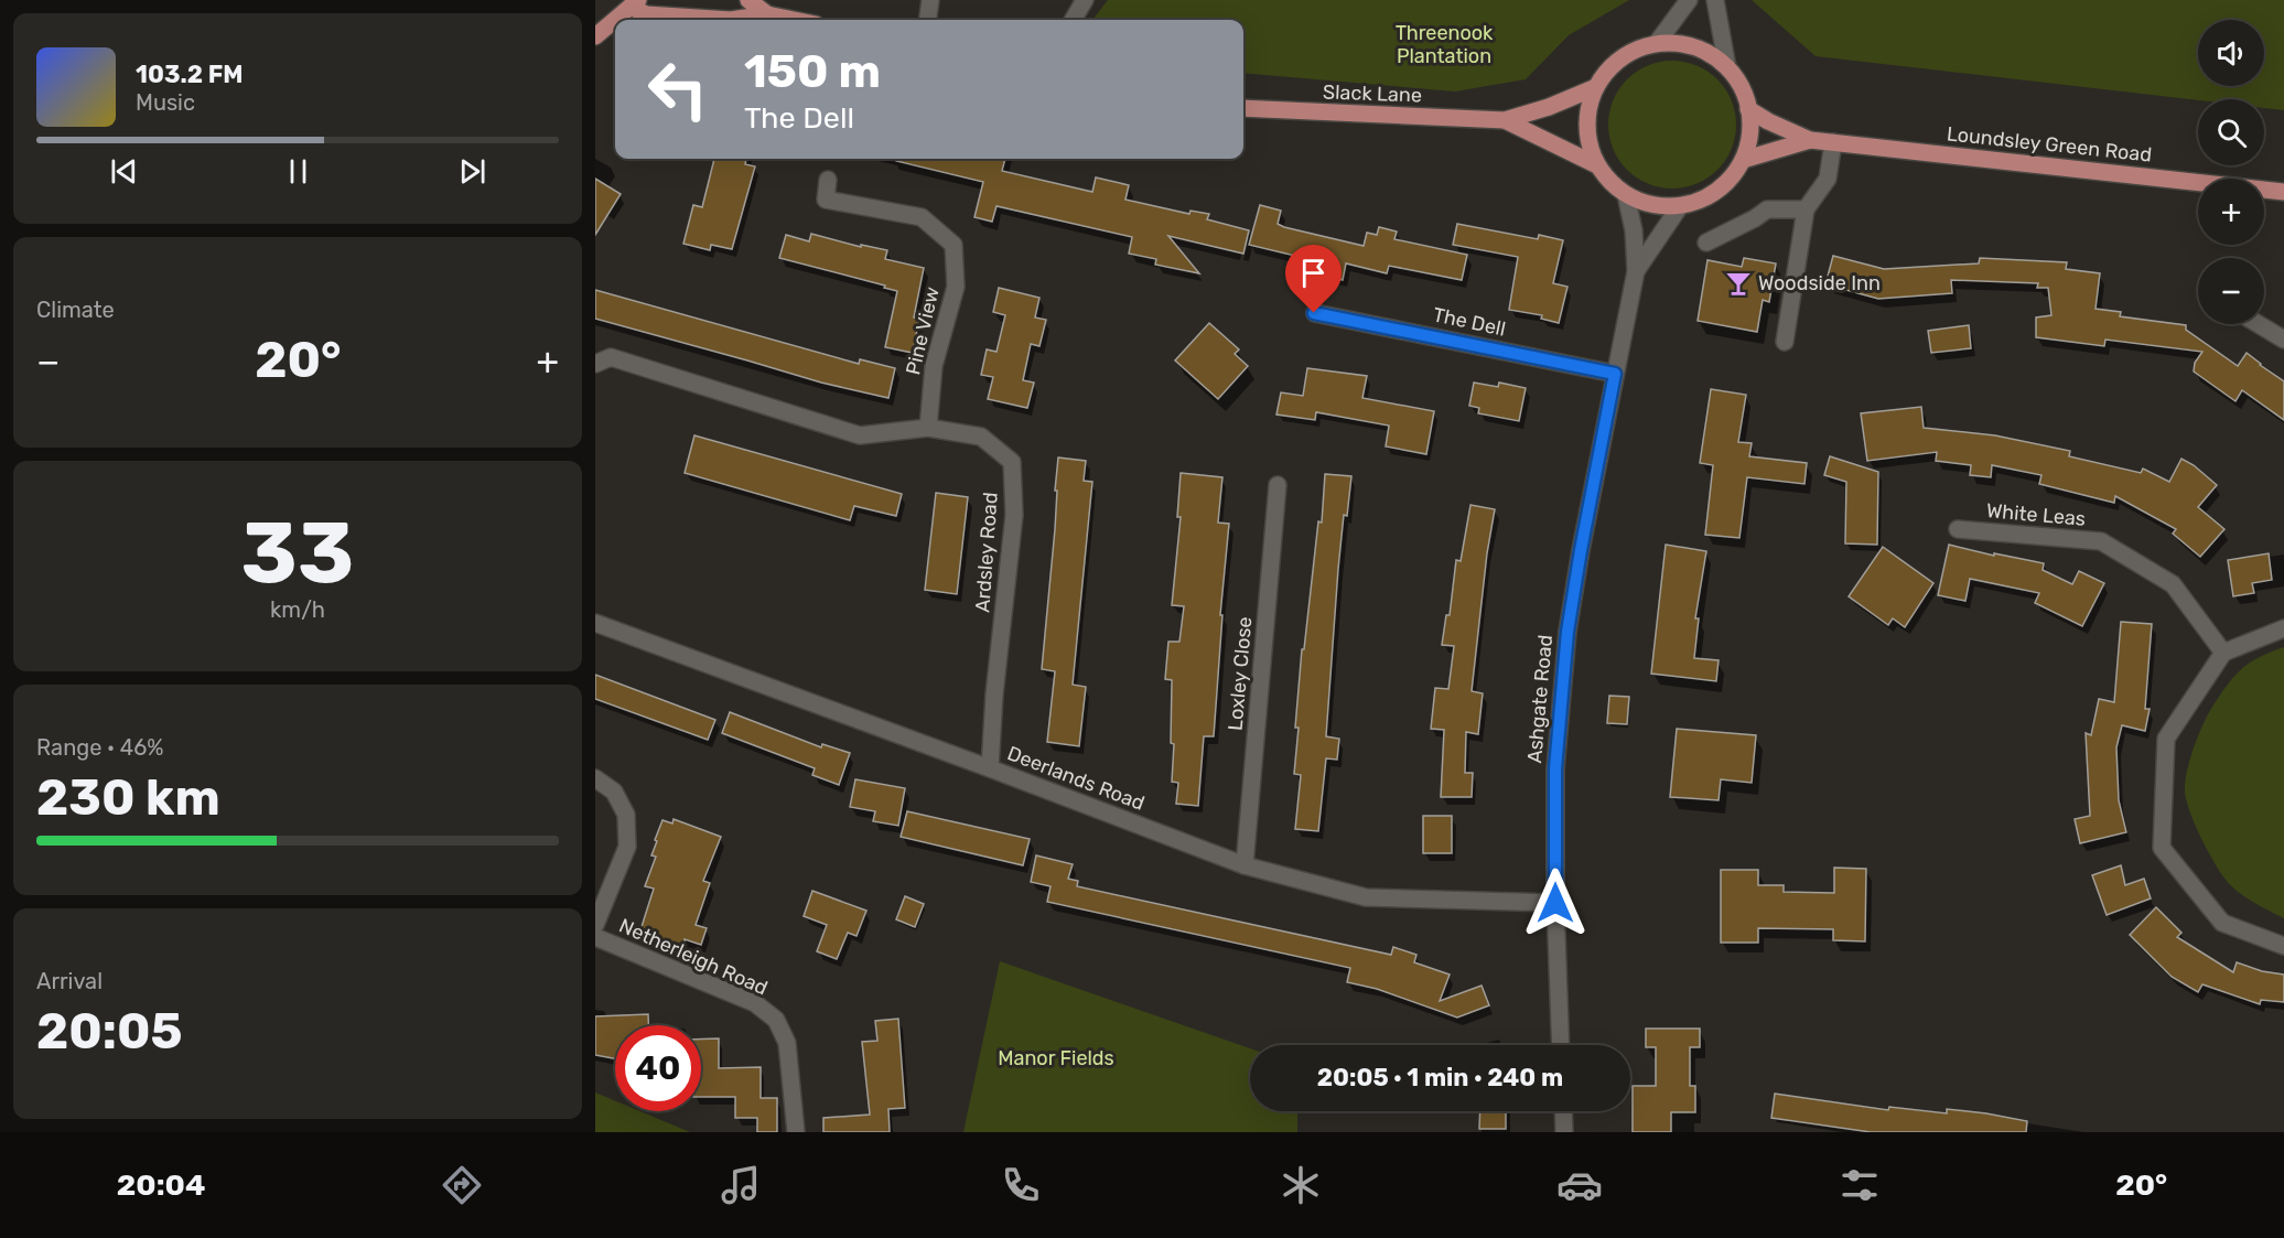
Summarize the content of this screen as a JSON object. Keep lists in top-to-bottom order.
{
  "streets": {
    "main road": ["Slack Lane", "Loundsley Green Road"],
    "street": [
      "The Dell",
      "Pine View",
      "White Leas",
      "Ardsley Road",
      "Loxley Close",
      "Ashgate Road",
      "Deerlands Road",
      "Netherleigh Road"
    ]
  },
  "crossings": [
    ["Slack Lane", "Loundsley Green Road"],
    ["Slack Lane", "Ashgate Road"],
    ["Loundsley Green Road", "Ashgate Road"],
    ["The Dell", "Ashgate Road"],
    ["Pine View", "Ardsley Road"],
    ["Ardsley Road", "Deerlands Road"],
    ["Loxley Close", "Deerlands Road"],
    ["Ashgate Road", "Deerlands Road"]
  ],
  "parks": ["Threenook Plantation", "Manor Fields"],
  "places": {
    "bar": ["Woodside Inn"]
  },
  "page": {
    "map_buttons": ["+", "−"],
    "turn": ["150 m", "The Dell"],
    "song": ["103.2 FM", "Music"],
    "tile": [
      "Climate",
      ["33", "km/h"],
      ["Range · 46%", "230 km"],
      ["Arrival", "20:05"]
    ],
    "heat": ["−", "20°", "+"],
    "limit": "40",
    "trip": "20:05 · 1 min · 240 m",
    "tabs": ["20:04", "20°"]
  }
}
